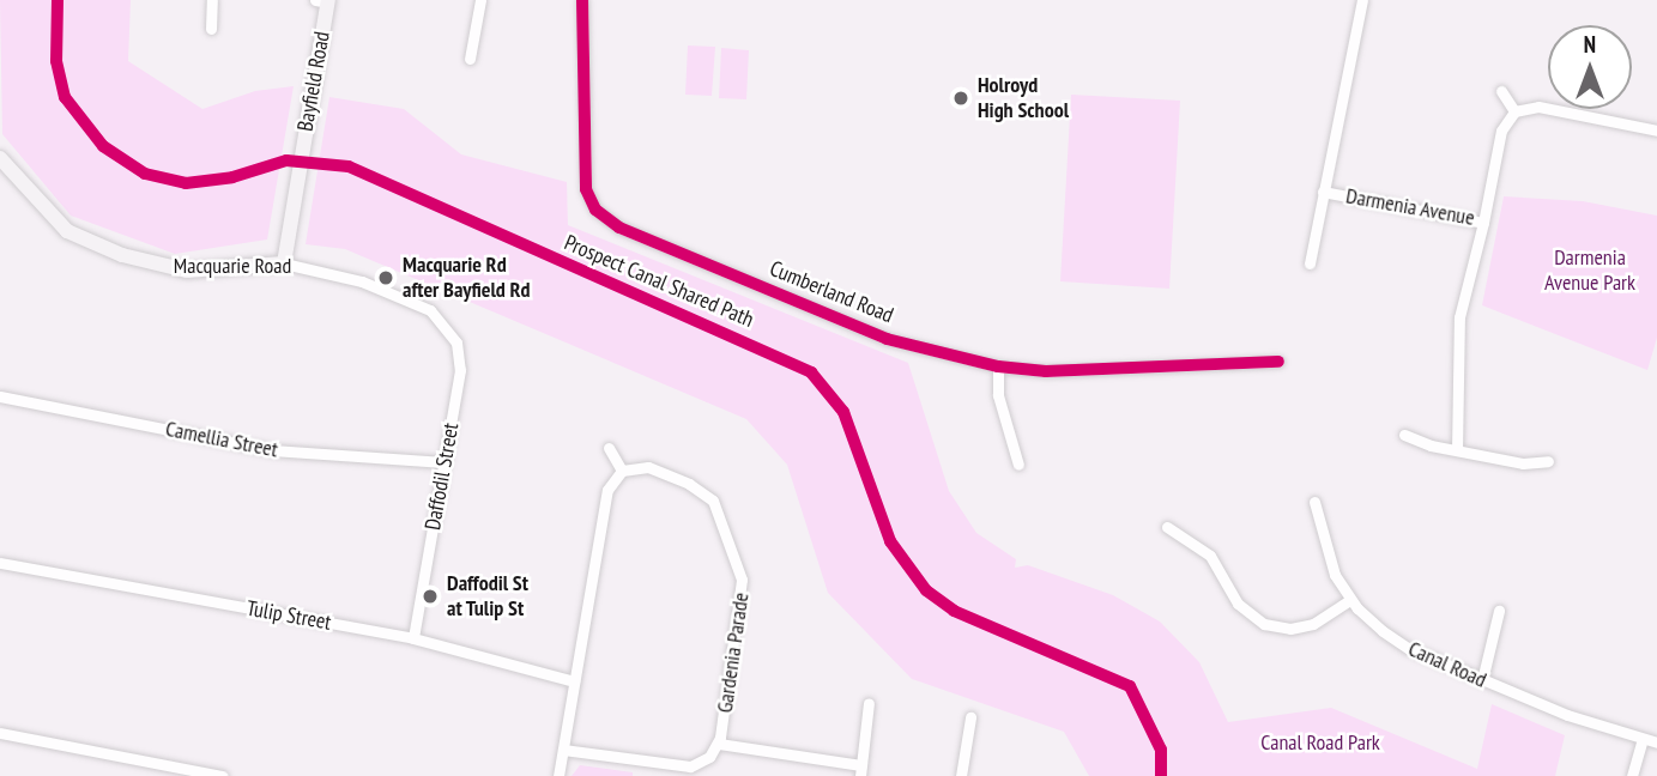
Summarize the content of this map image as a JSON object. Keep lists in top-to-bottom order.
{
  "streets": {
    "street": [
      "Bayfield Road",
      "Darmenia Avenue",
      "Macquarie Road",
      "Cumberland Road",
      "Camellia Street",
      "Daffodil Street",
      "Tulip Street",
      "Gardenia Parade",
      "Canal Road"
    ],
    "cycle path": ["Prospect Canal Shared Path"]
  },
  "crossings": [
    ["Bayfield Road", "Macquarie Road"],
    ["Macquarie Road", "Daffodil Street"],
    ["Camellia Street", "Daffodil Street"],
    ["Daffodil Street", "Tulip Street"]
  ],
  "parks": ["Darmenia Avenue Park", "Canal Road Park"],
  "places": ["Holroyd High School", "Macquarie Rd after Bayfield Rd", "Daffodil St at Tulip St"],
  "north": "top"
}
